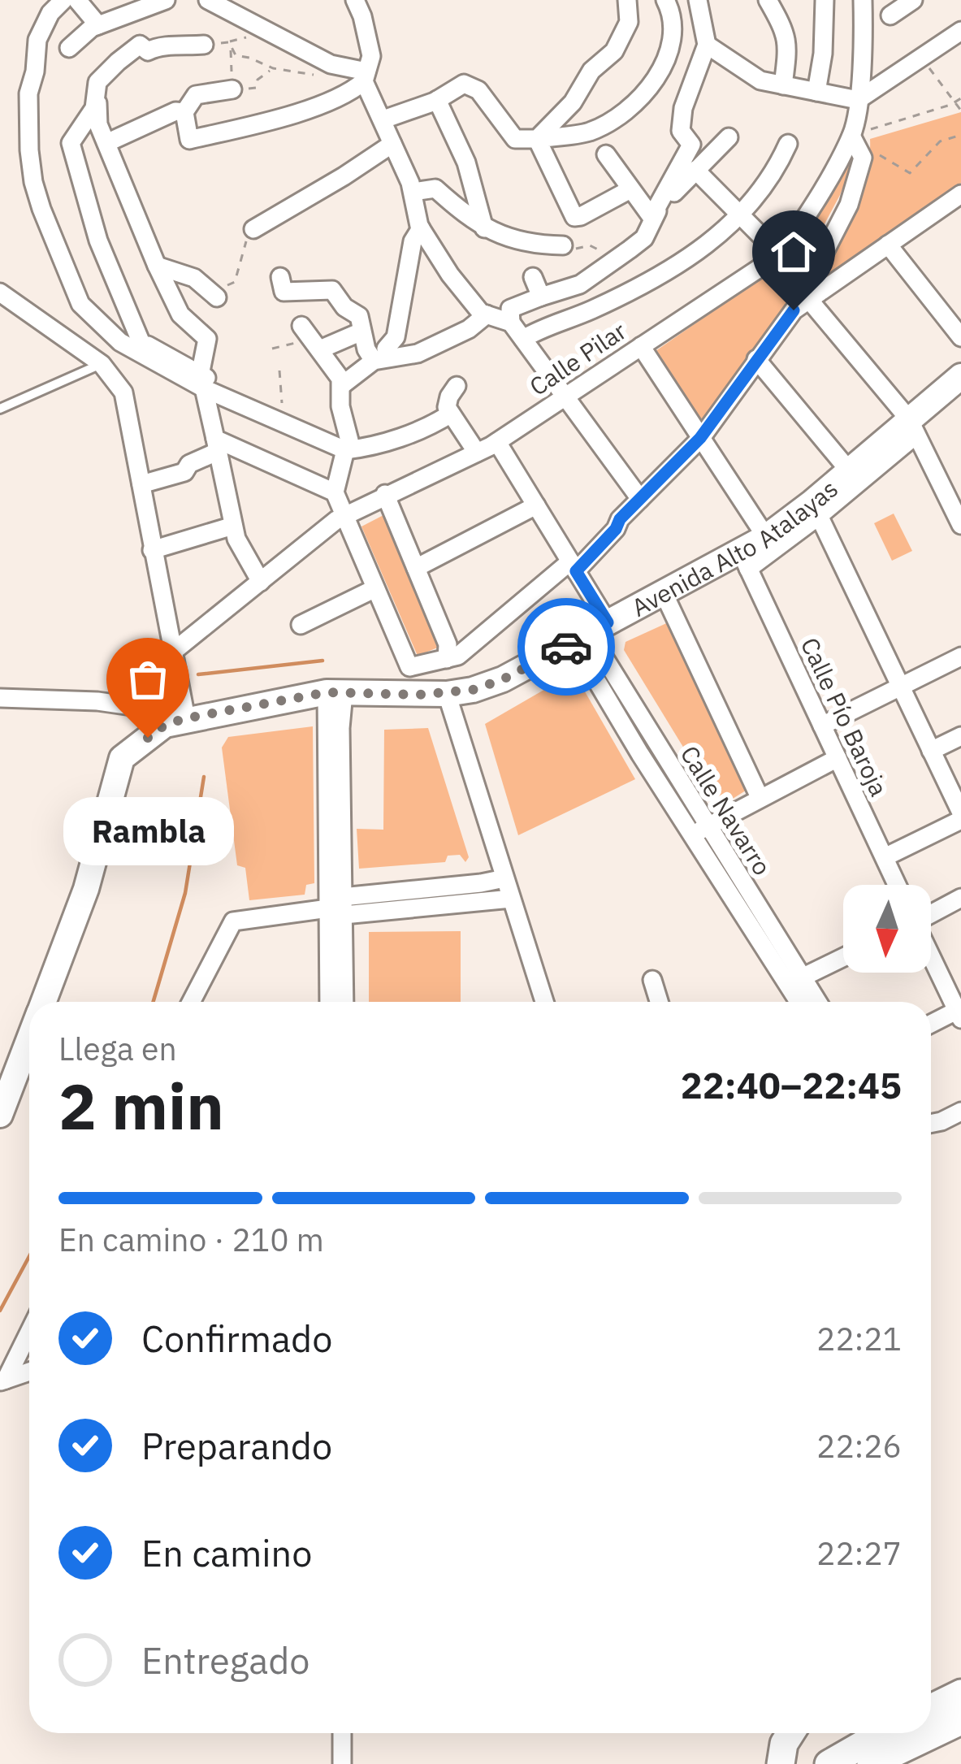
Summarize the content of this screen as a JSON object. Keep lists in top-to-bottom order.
{
  "streets": {
    "main road": ["Avenida Alto Atalayas"],
    "street": ["Calle Pilar", "Calle Pío Baroja", "Calle Navarro"]
  },
  "crossings": [
    ["Calle Pilar", "Calle Navarro"],
    ["Avenida Alto Atalayas", "Calle Pío Baroja"],
    ["Avenida Alto Atalayas", "Calle Navarro"]
  ],
  "places": ["Rambla"],
  "north": "bottom",
  "page": {
    "bubble": "Rambla",
    "heading": ["2 min", "Llega en", "22:40–22:45"],
    "bar": "En camino · 210 m",
    "list": [
      ["Confirmado", "22:21"],
      ["Preparando", "22:26"],
      ["En camino", "22:27"],
      "Entregado"
    ]
  }
}
